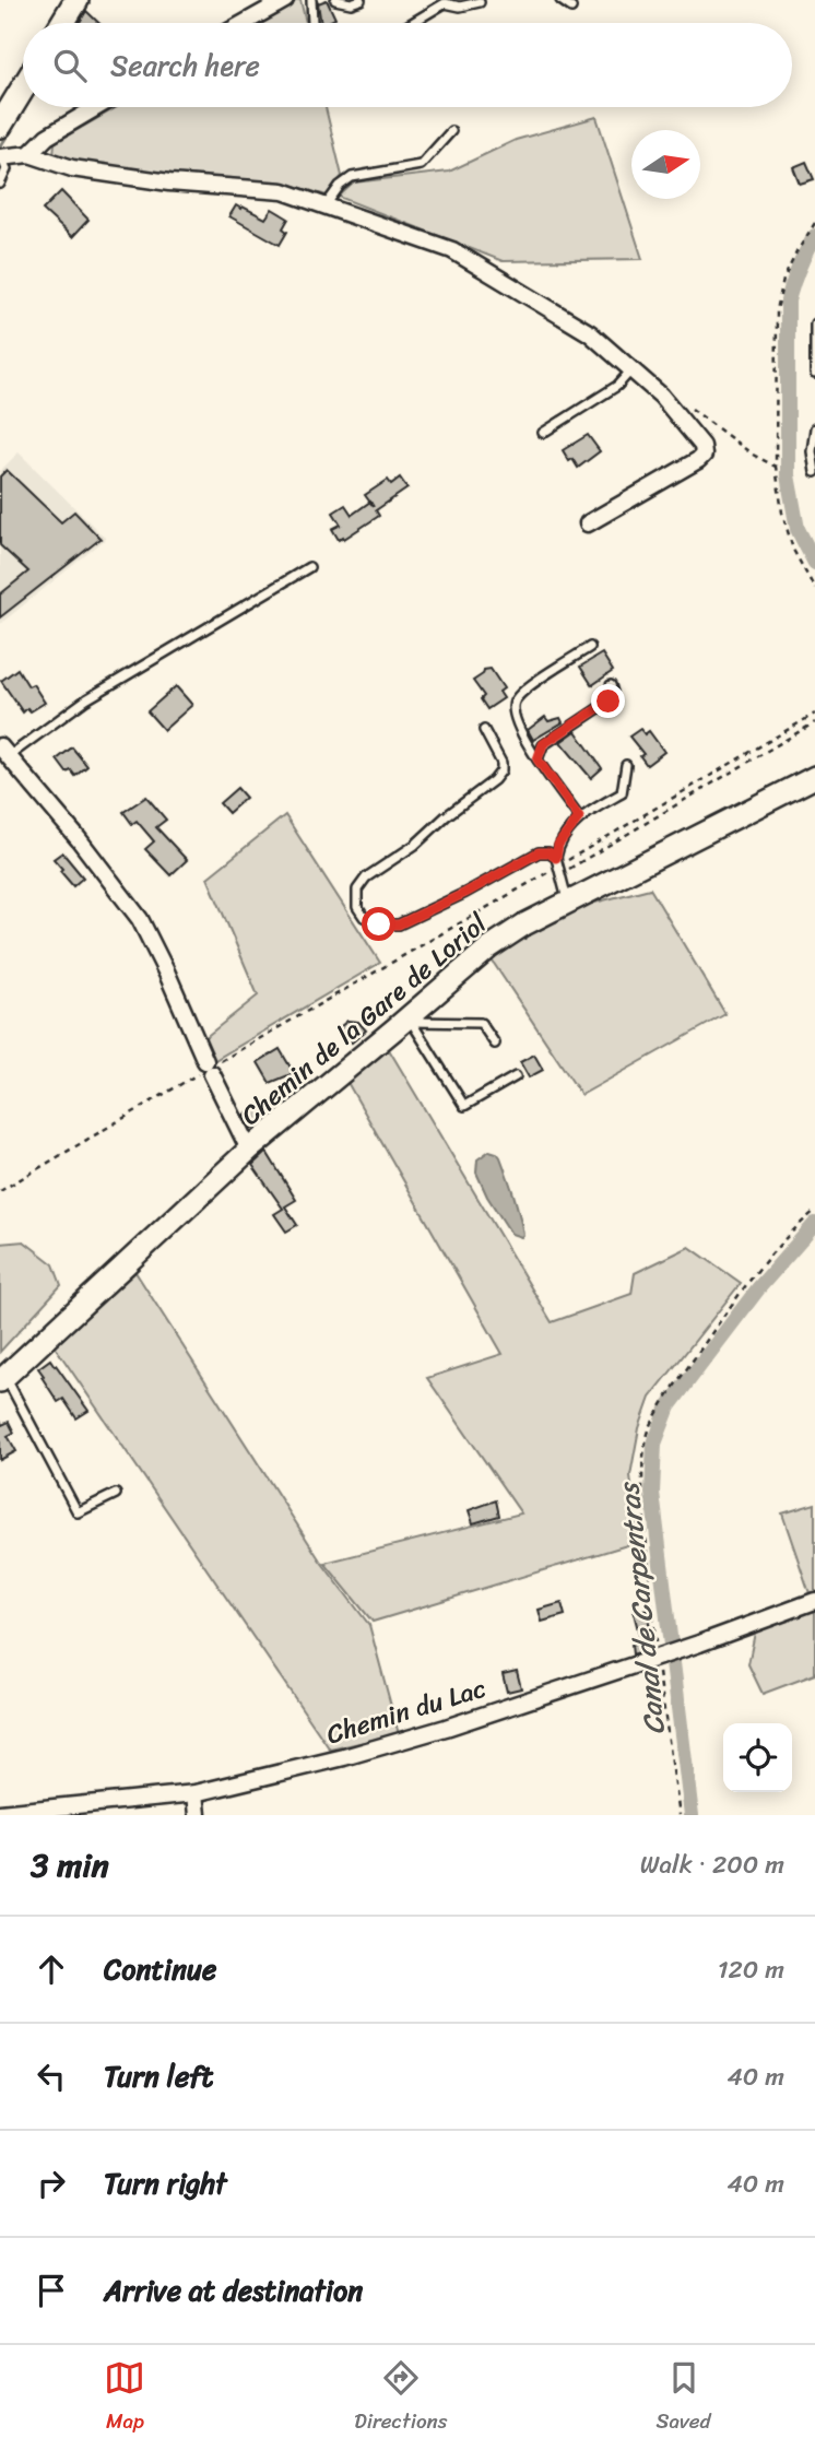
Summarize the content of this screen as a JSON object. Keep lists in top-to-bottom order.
{
  "streets": {
    "street": ["Chemin de la Gare de Loriol", "Chemin du Lac"]
  },
  "water": ["Canal de Carpentras"],
  "north": "right",
  "page": {
    "search": "Search here",
    "heading": ["3 min", "Walk · 200 m"],
    "list": [
      ["Continue", "120 m"],
      ["Turn left", "40 m"],
      ["Turn right", "40 m"],
      "Arrive at destination"
    ],
    "nav": ["Map", "Directions", "Saved"]
  }
}
